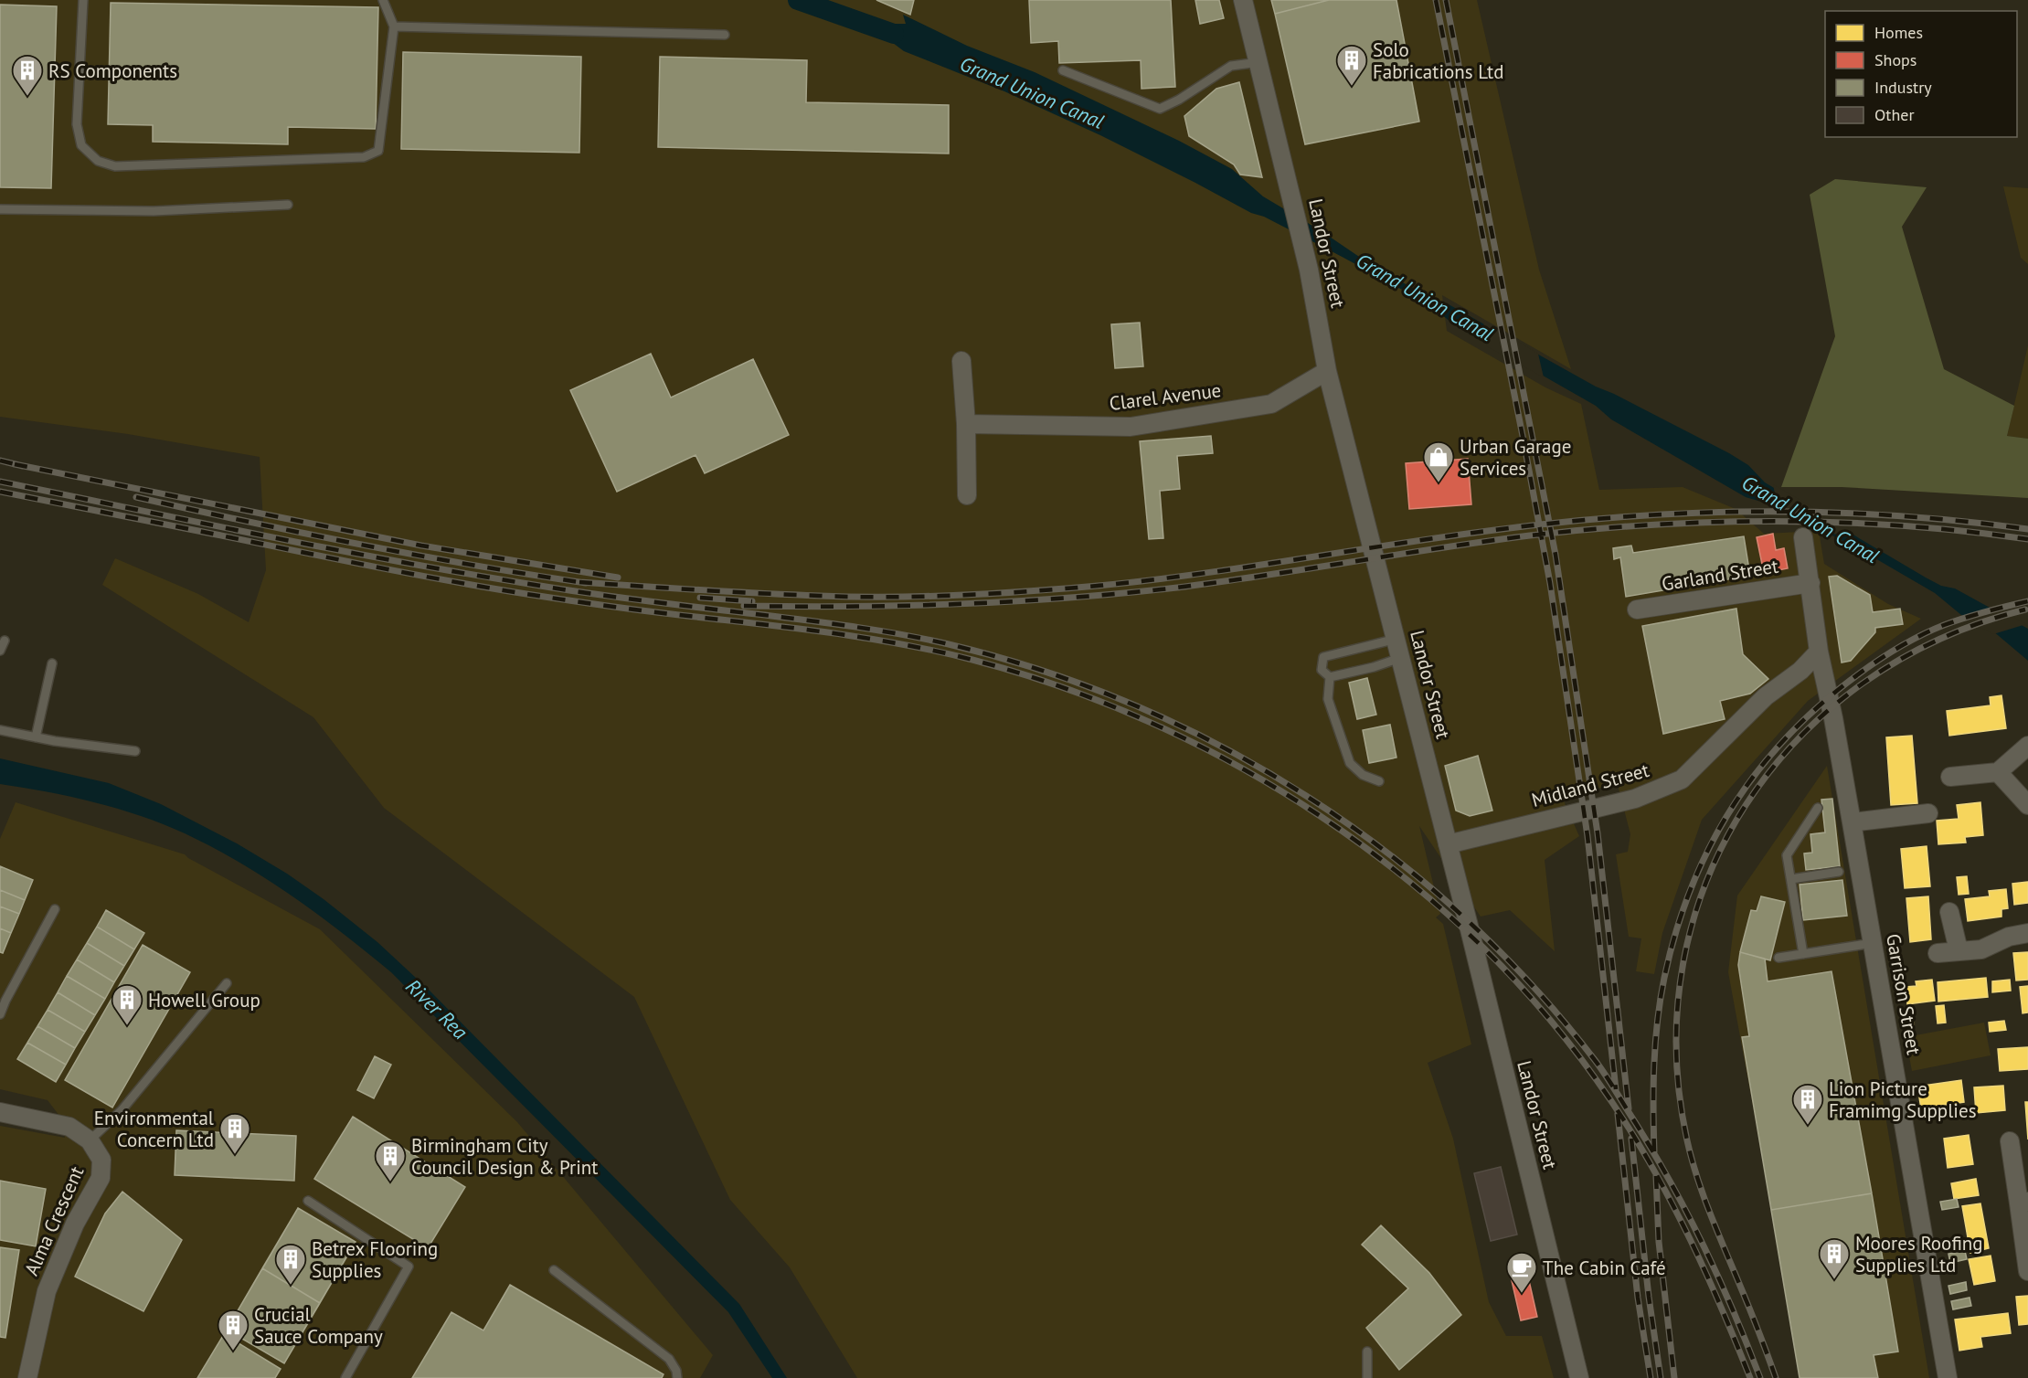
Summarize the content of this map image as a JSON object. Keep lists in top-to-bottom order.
{
  "streets": {
    "street": [
      "Landor Street",
      "Clarel Avenue",
      "Garland Street",
      "Midland Street",
      "Garrison Street",
      "Alma Crescent"
    ]
  },
  "crossings": [
    ["Landor Street", "Clarel Avenue"],
    ["Landor Street", "Midland Street"],
    ["Garland Street", "Garrison Street"],
    ["Midland Street", "Garrison Street"]
  ],
  "water": ["Grand Union Canal", "River Rea"],
  "places": {
    "building": [
      "Solo Fabrications Ltd",
      "RS Components",
      "Howell Group",
      "Lion Picture Framimg Supplies",
      "Environmental Concern Ltd",
      "Birmingham City Council Design & Print",
      "Moores Roofing Supplies Ltd",
      "Betrex Flooring Supplies",
      "Crucial Sauce Company"
    ],
    "shop": ["Urban Garage Services"],
    "cafe": ["The Cabin Café"]
  },
  "legend": [
    "Homes",
    "Shops",
    "Industry",
    "Other"
  ]
}
